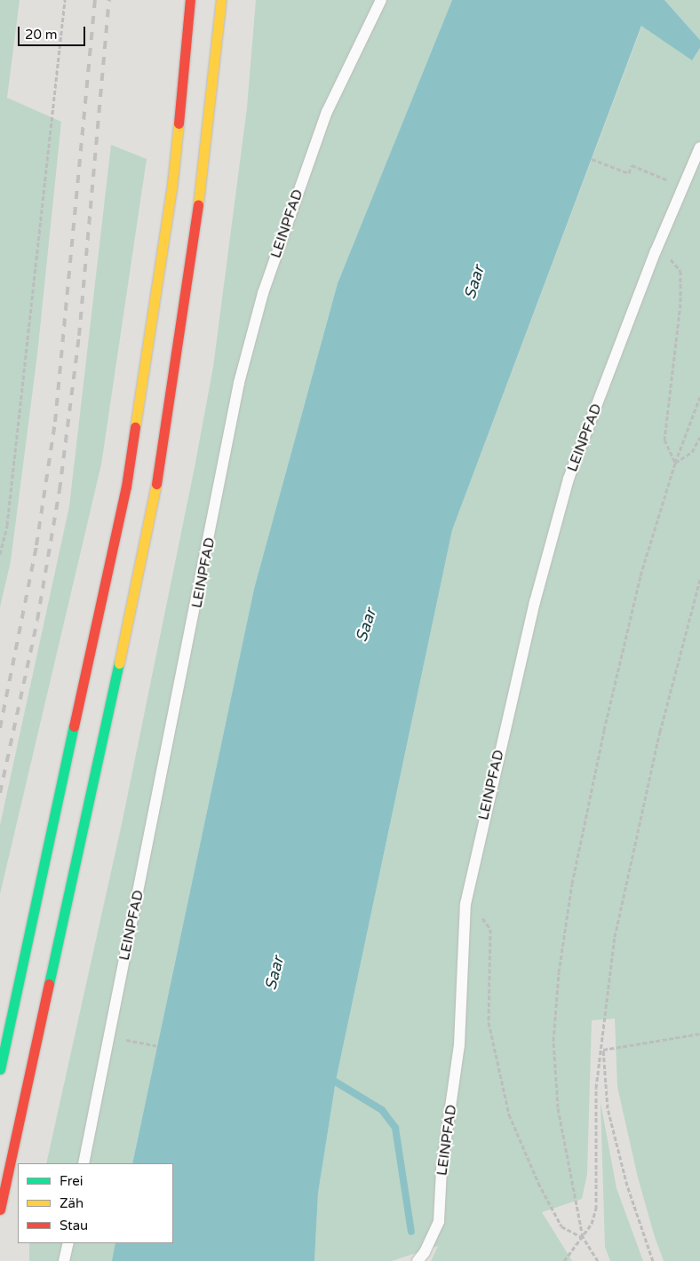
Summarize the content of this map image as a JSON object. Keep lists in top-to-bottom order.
{
  "streets": {
    "lane": ["LEINPFAD"]
  },
  "water": ["Saar"],
  "legend": ["Frei", "Zäh", "Stau"],
  "scale_bar": "20 m"
}
